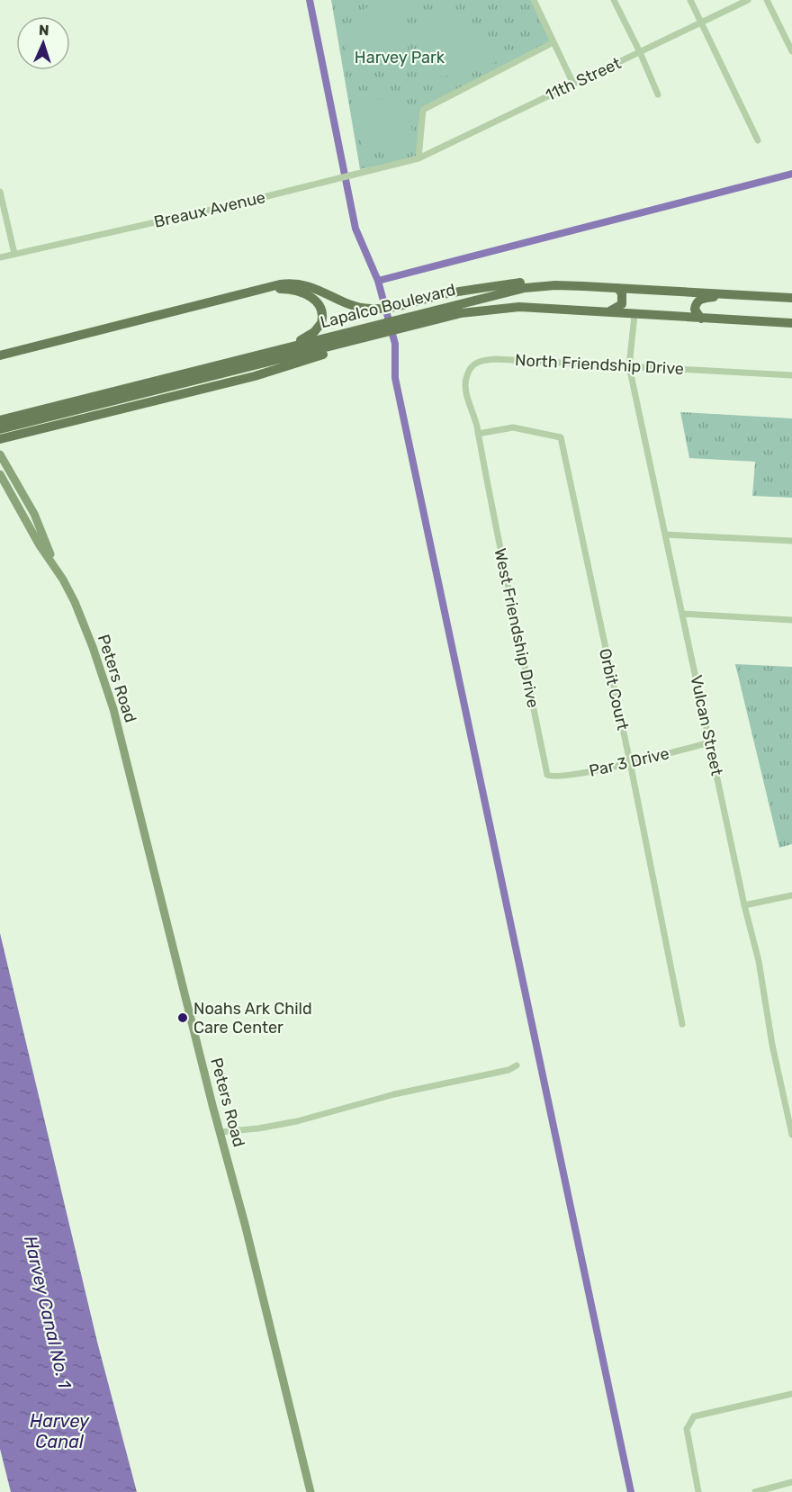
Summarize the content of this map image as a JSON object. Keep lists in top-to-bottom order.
{
  "streets": {
    "main road": ["Lapalco Boulevard", "Peters Road"],
    "street": [
      "11th Street",
      "Breaux Avenue",
      "North Friendship Drive",
      "West Friendship Drive",
      "Orbit Court",
      "Vulcan Street",
      "Par 3 Drive"
    ]
  },
  "crossings": [
    ["11th Street", "Breaux Avenue"],
    ["Lapalco Boulevard", "Vulcan Street"],
    ["North Friendship Drive", "West Friendship Drive"],
    ["North Friendship Drive", "Vulcan Street"],
    ["West Friendship Drive", "Orbit Court"],
    ["West Friendship Drive", "Par 3 Drive"],
    ["Orbit Court", "Par 3 Drive"],
    ["Vulcan Street", "Par 3 Drive"]
  ],
  "water": ["Harvey Canal No. 1", "Harvey Canal"],
  "parks": ["Harvey Park"],
  "places": ["Noahs Ark Child Care Center"],
  "north": "top"
}
